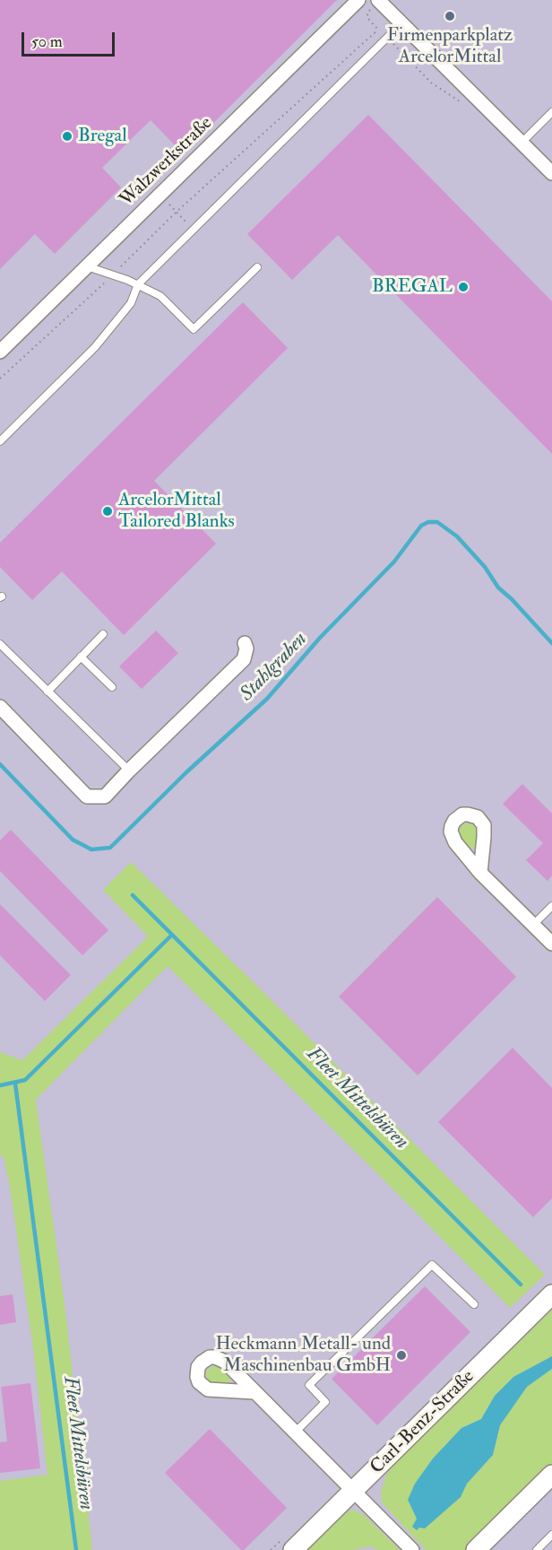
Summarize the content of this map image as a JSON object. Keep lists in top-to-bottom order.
{
  "streets": {
    "street": ["Walzwerkstraße", "Carl-Benz-Straße"]
  },
  "water": ["Stahlgraben", "Fleet Mittelsbüren"],
  "places": [
    "Firmenparkplatz ArcelorMittal",
    "Bregal",
    "BREGAL",
    "ArcelorMittal Tailored Blanks",
    "Heckmann Metall- und Maschinenbau GmbH"
  ],
  "scale_bar": "50 m"
}
